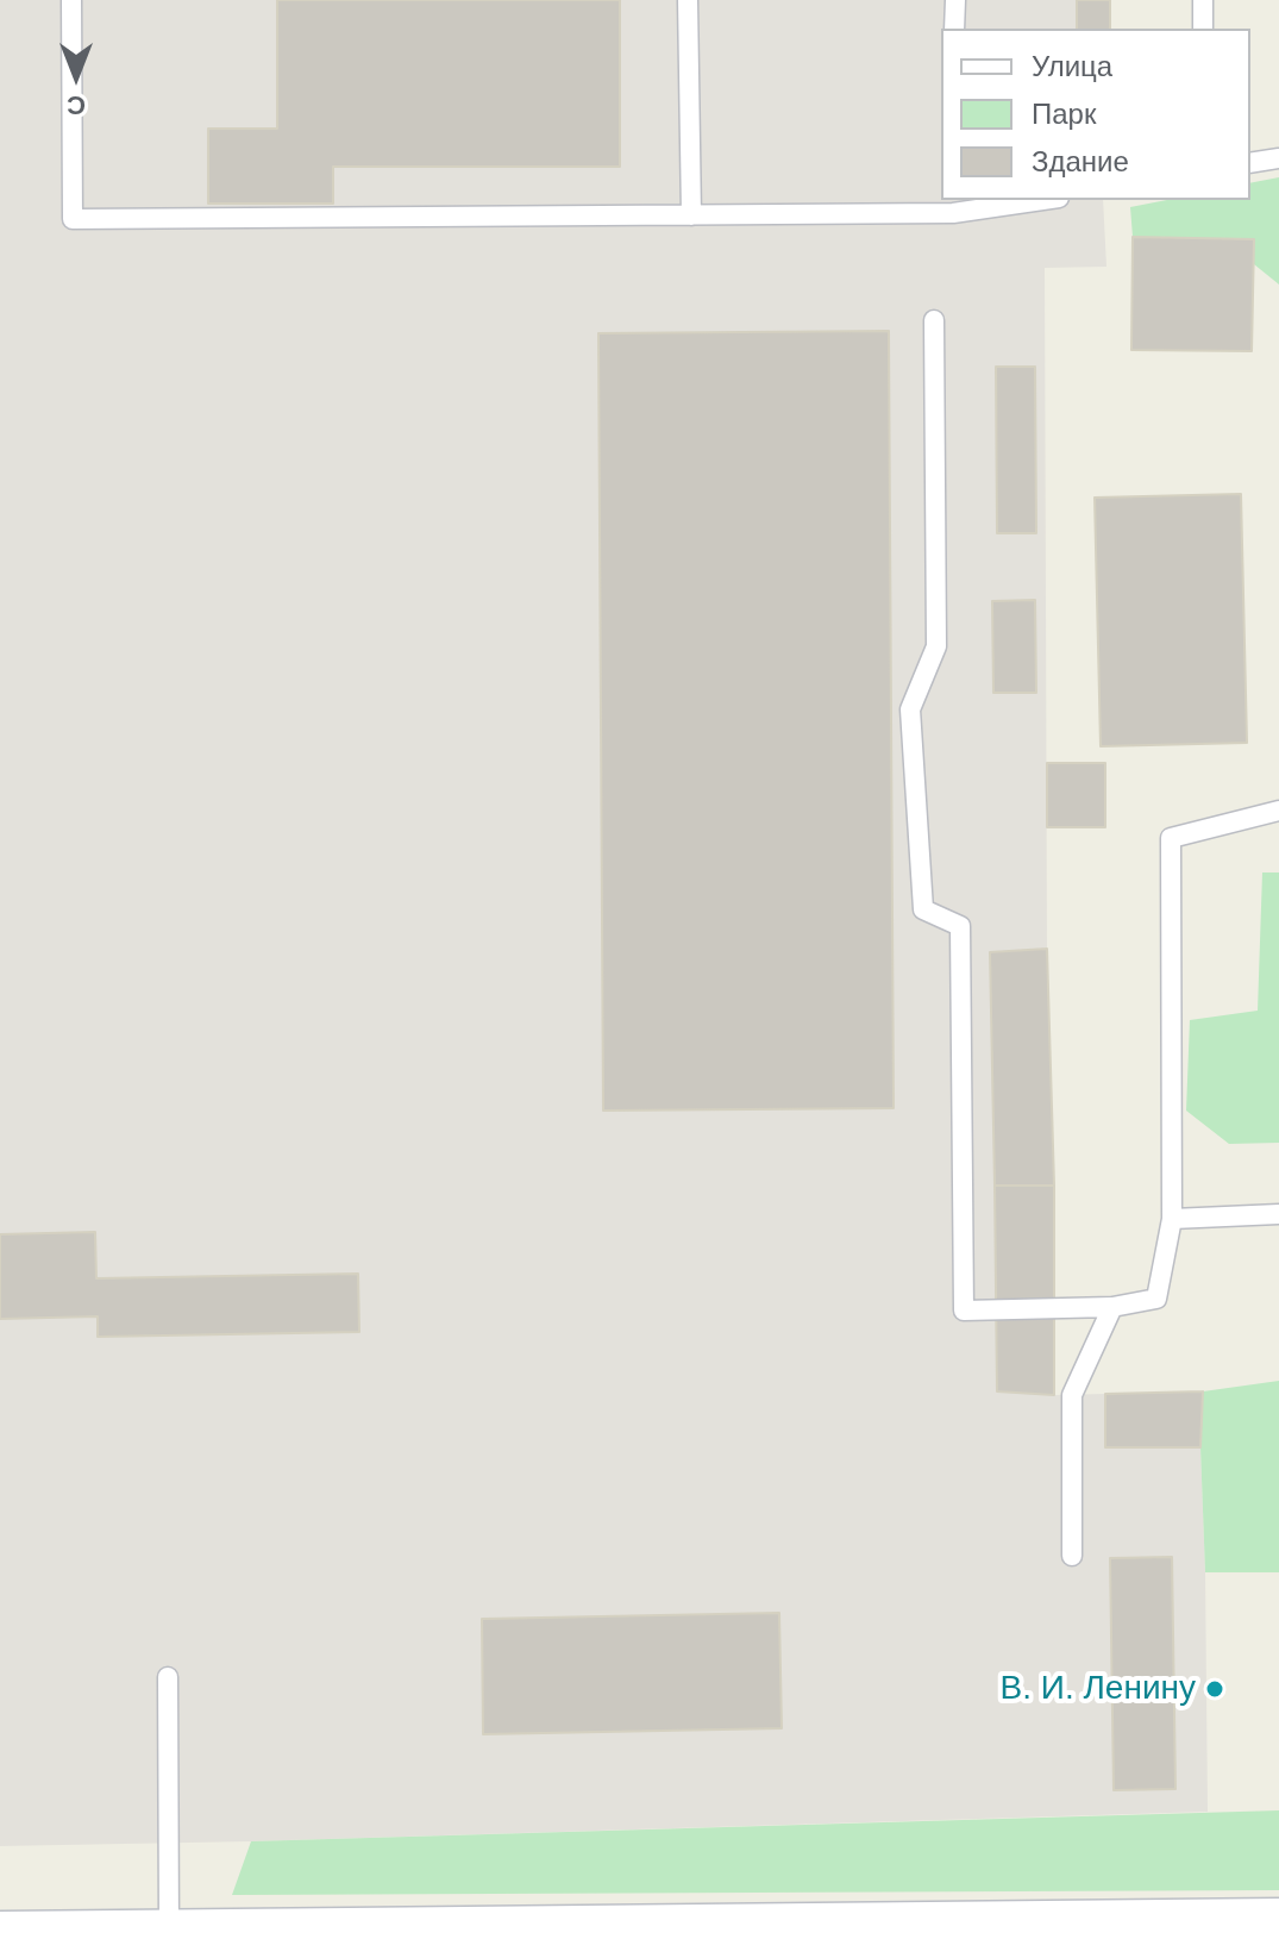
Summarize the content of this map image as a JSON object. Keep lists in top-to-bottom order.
{
  "places": ["В. И. Ленину"],
  "legend": ["Улица", "Парк", "Здание"],
  "north": "bottom"
}
